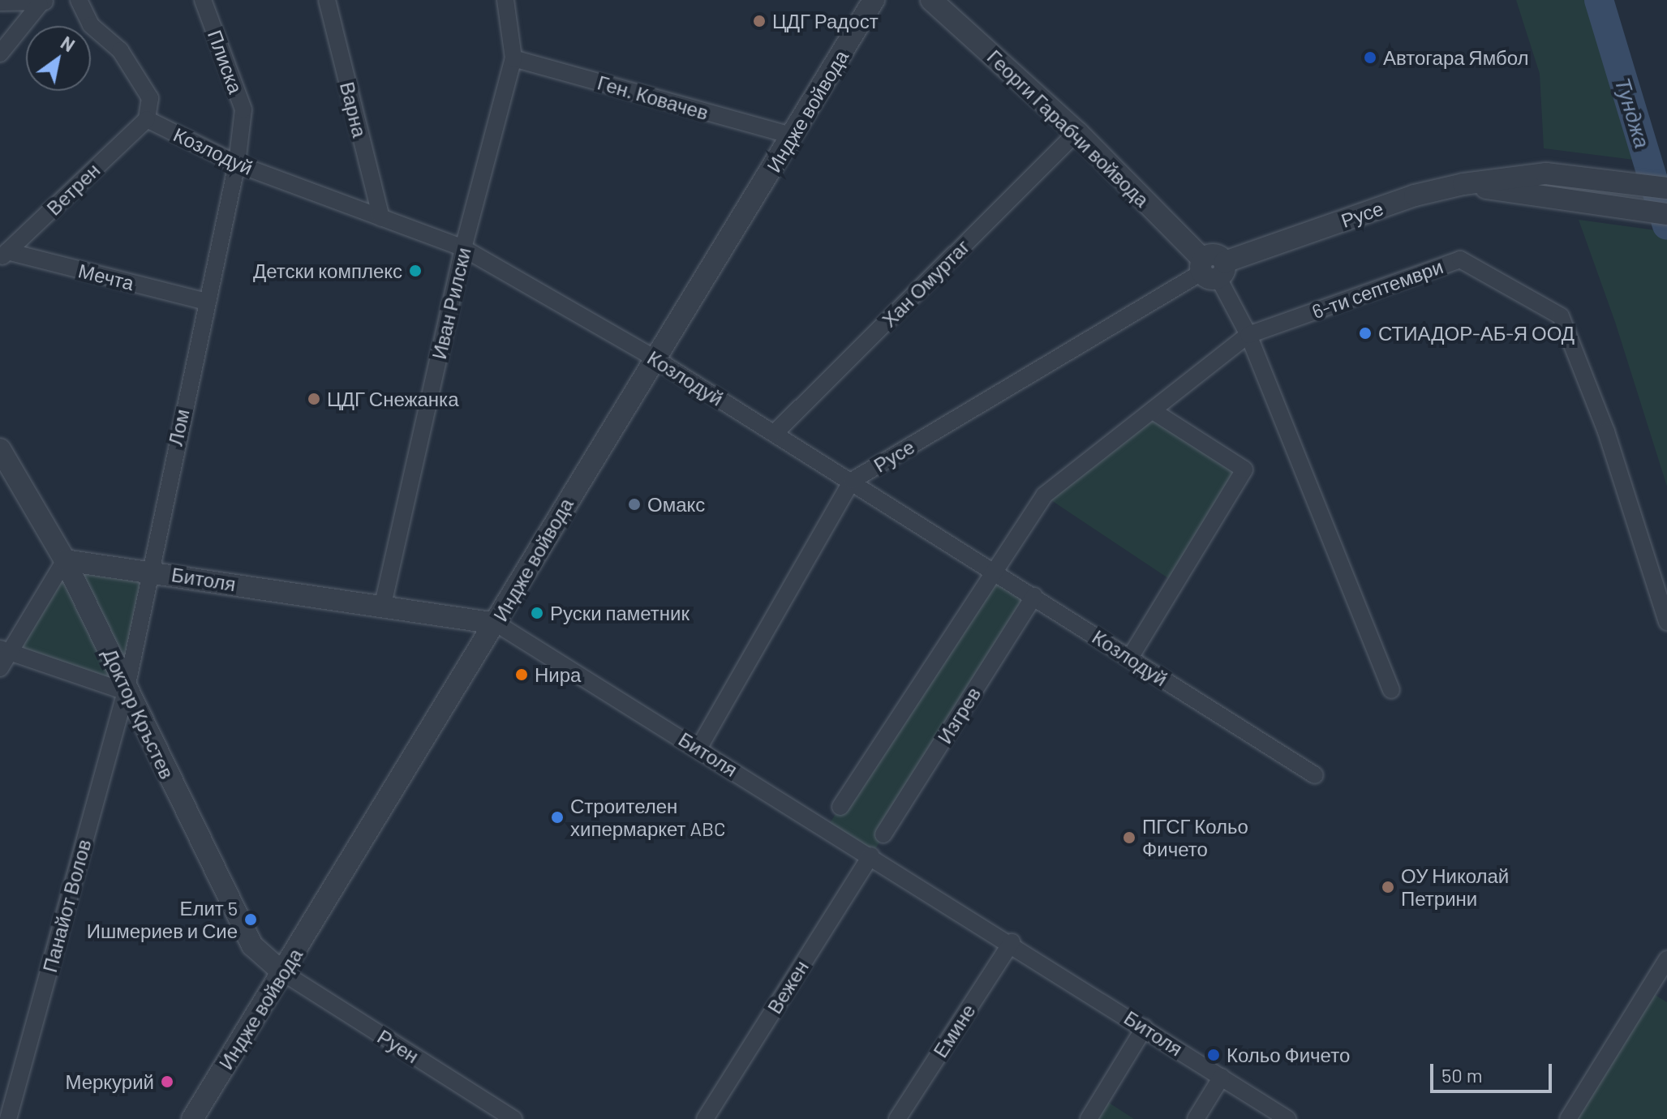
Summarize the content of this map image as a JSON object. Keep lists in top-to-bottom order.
{
  "streets": {
    "street": [
      "Плиска",
      "Ген. Ковачев",
      "Варна",
      "Индже войвода",
      "Георги Гарабчи войвода",
      "Козлодуй",
      "Ветрен",
      "Русе",
      "Мечта",
      "Хан Омуртаг",
      "6-ти септември",
      "Иван Рилски",
      "Лом",
      "Битоля",
      "Доктор Кръстев",
      "Изгрев",
      "Панайот Волов",
      "Вежен",
      "Емине",
      "Руен"
    ]
  },
  "crossings": [
    ["Плиска", "Козлодуй"],
    ["Плиска", "Лом"],
    ["Ген. Ковачев", "Индже войвода"],
    ["Ген. Ковачев", "Иван Рилски"],
    ["Варна", "Козлодуй"],
    ["Индже войвода", "Козлодуй"],
    ["Индже войвода", "Битоля"],
    ["Индже войвода", "Доктор Кръстев"],
    ["Индже войвода", "Руен"],
    ["Георги Гарабчи войвода", "Русе"],
    ["Георги Гарабчи войвода", "Хан Омуртаг"],
    ["Козлодуй", "Ветрен"],
    ["Козлодуй", "Русе"],
    ["Козлодуй", "Хан Омуртаг"],
    ["Козлодуй", "6-ти септември"],
    ["Козлодуй", "Иван Рилски"],
    ["Козлодуй", "Лом"],
    ["Козлодуй", "Изгрев"],
    ["Ветрен", "Мечта"],
    ["Русе", "Битоля"],
    ["Мечта", "Лом"],
    ["Иван Рилски", "Битоля"],
    ["Лом", "Битоля"],
    ["Лом", "Доктор Кръстев"],
    ["Лом", "Панайот Волов"],
    ["Битоля", "Доктор Кръстев"],
    ["Битоля", "Вежен"],
    ["Битоля", "Емине"],
    ["Доктор Кръстев", "Панайот Волов"],
    ["Доктор Кръстев", "Руен"]
  ],
  "water": ["Тунджа"],
  "places": [
    "ЦДГ Радост",
    "Автогара Ямбол",
    "Детски комплекс",
    "СТИАДОР-АБ-Я ООД",
    "ЦДГ Снежанка",
    "Омакс",
    "Руски паметник",
    "Нира",
    "Строителен хипермаркет ABC",
    "ПГСГ Кольо Фичето",
    "ОУ Николай Петрини",
    "Елит 5 Ишмериев и Сие",
    "Кольо Фичето",
    "Меркурий"
  ],
  "scale_bar": "50 m",
  "north": "top right"
}
